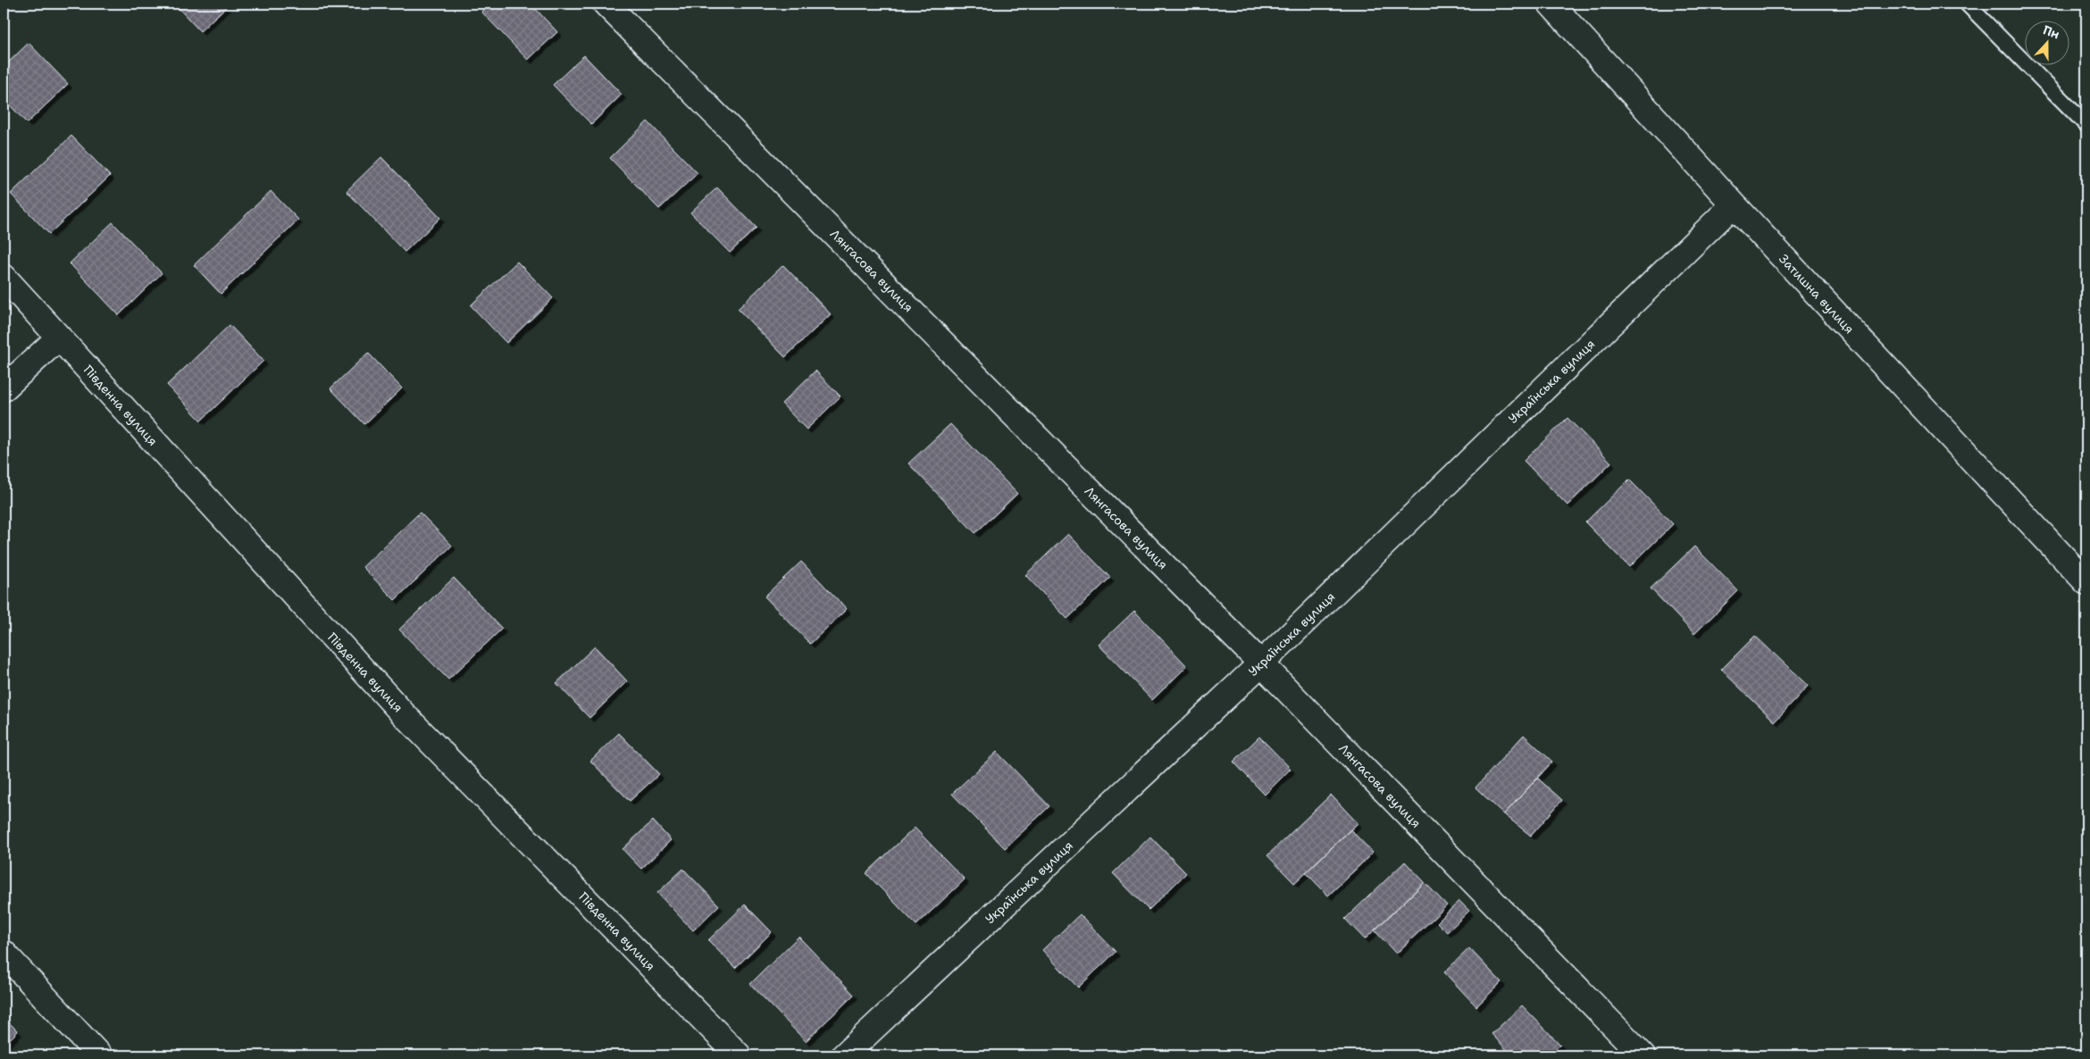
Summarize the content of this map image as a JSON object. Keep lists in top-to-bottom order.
{
  "streets": {
    "street": [
      "Лянгасова вулиця",
      "Затишна вулиця",
      "Українська вулиця",
      "Південна вулиця"
    ]
  },
  "crossings": [
    ["Лянгасова вулиця", "Українська вулиця"],
    ["Затишна вулиця", "Українська вулиця"]
  ],
  "north": "top"
}
